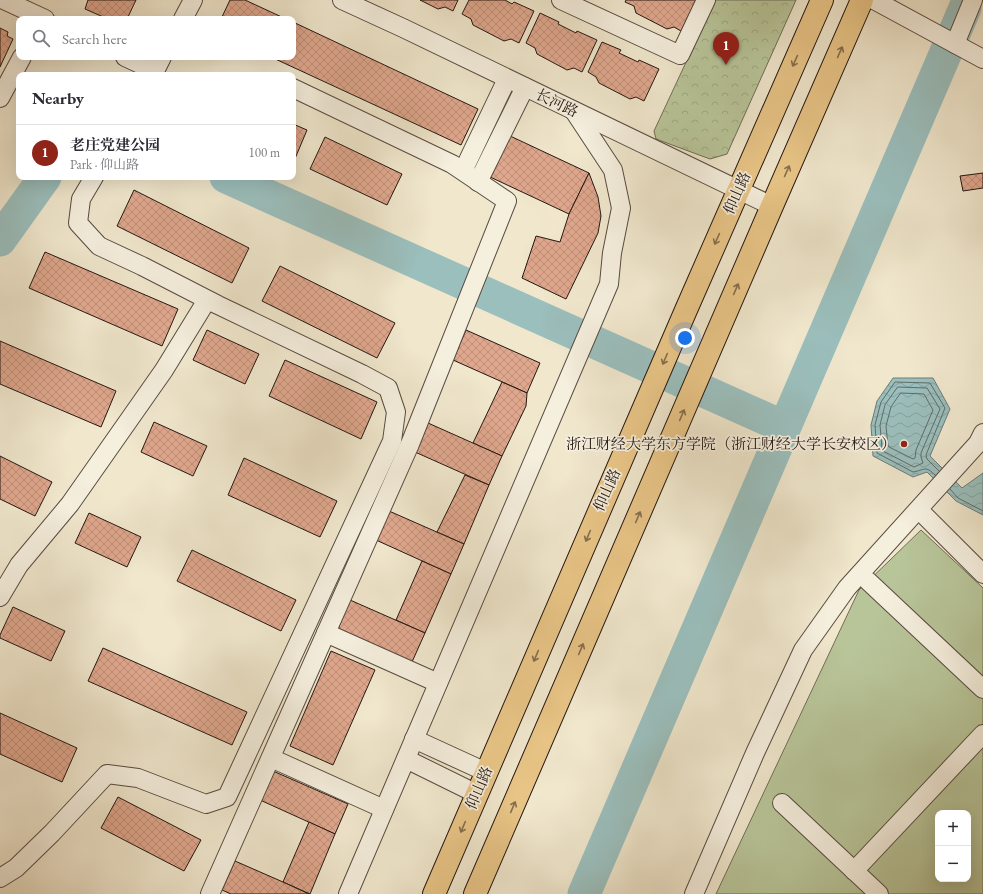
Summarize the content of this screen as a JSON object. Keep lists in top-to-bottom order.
{
  "streets": {
    "main road": ["仰山路"],
    "street": ["长河路"]
  },
  "crossings": [
    ["长河路", "仰山路"]
  ],
  "places": ["浙江财经大学东方学院（浙江财经大学长安校区）"],
  "page": {
    "search": "Search here",
    "pins": "1",
    "heading": "Nearby",
    "list": [
      {
        "mark": "1",
        "name": "老庄党建公园",
        "note": "Park · 仰山路",
        "value": "100 m"
      }
    ],
    "map_buttons": ["+", "−"]
  }
}
